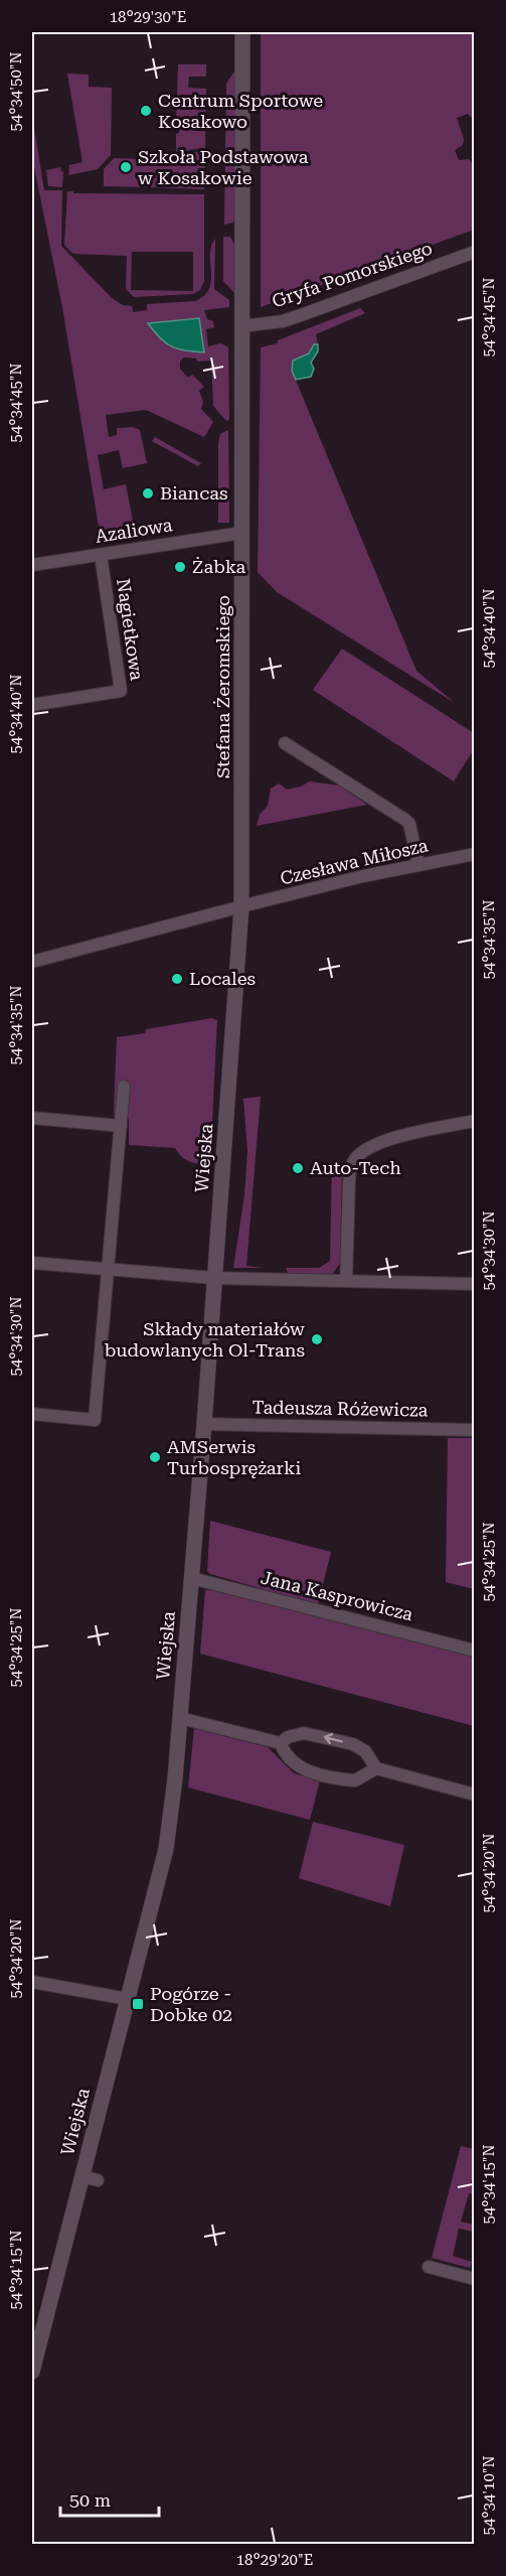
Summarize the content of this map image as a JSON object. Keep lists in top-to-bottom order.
{
  "streets": {
    "street": [
      "Gryfa Pomorskiego",
      "Azaliowa",
      "Nagietkowa",
      "Stefana Żeromskiego",
      "Czesława Miłosza",
      "Wiejska",
      "Tadeusza Różewicza",
      "Jana Kasprowicza"
    ]
  },
  "crossings": [
    ["Gryfa Pomorskiego", "Stefana Żeromskiego"],
    ["Azaliowa", "Nagietkowa"],
    ["Azaliowa", "Stefana Żeromskiego"],
    ["Stefana Żeromskiego", "Czesława Miłosza"],
    ["Stefana Żeromskiego", "Wiejska"],
    ["Czesława Miłosza", "Wiejska"],
    ["Wiejska", "Tadeusza Różewicza"],
    ["Wiejska", "Jana Kasprowicza"]
  ],
  "places": {
    "other": [
      "Centrum Sportowe Kosakowo",
      "Szkoła Podstawowa w Kosakowie",
      "Biancas",
      "Żabka",
      "Locales",
      "Auto-Tech",
      "Składy materiałów budowlanych Ol-Trans",
      "AMSerwis Turbosprężarki"
    ],
    "transit": ["Pogórze - Dobke 02"]
  },
  "scale_bar": "50 m",
  "coordinates": [
    "18°29'30\"E",
    "54°34'50\"N",
    "54°34'45\"N",
    "54°34'40\"N",
    "54°34'35\"N",
    "54°34'30\"N",
    "54°34'25\"N",
    "54°34'20\"N",
    "54°34'15\"N",
    "54°34'10\"N",
    "18°29'20\"E"
  ]
}
